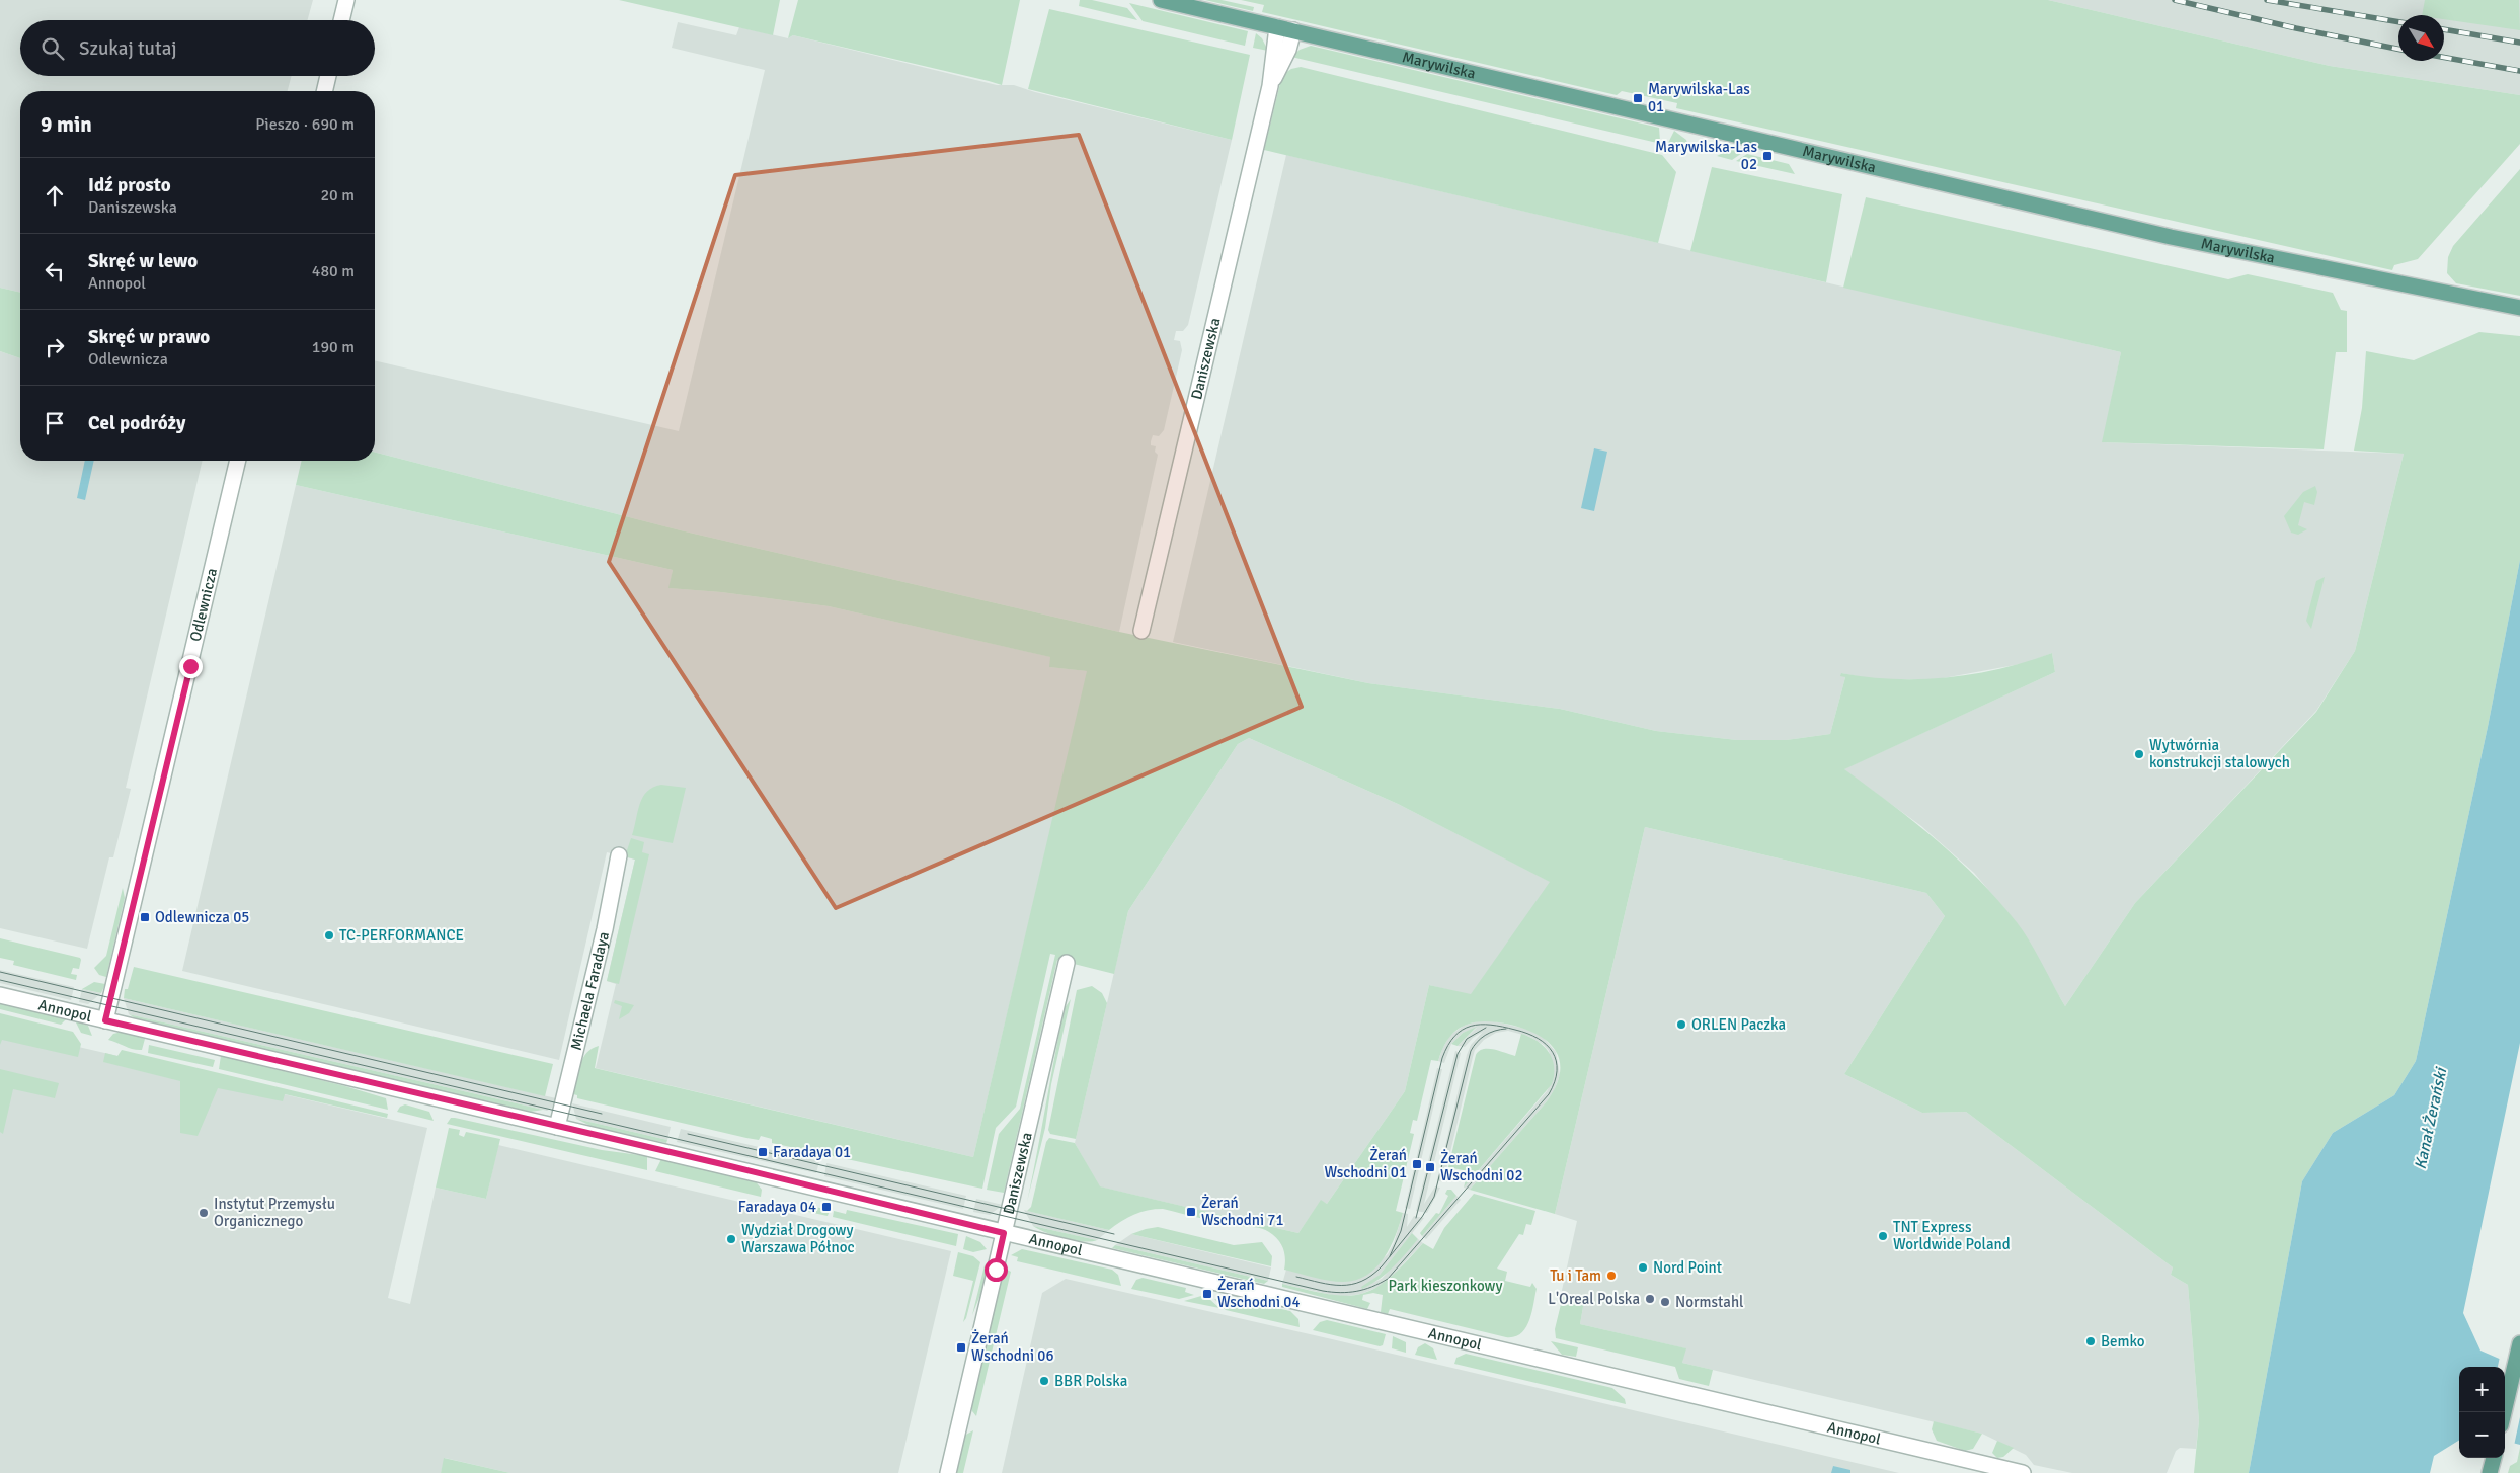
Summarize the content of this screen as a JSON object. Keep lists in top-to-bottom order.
{
  "streets": {
    "main road": ["Marywilska"],
    "street": [
      "Daniszewska",
      "Odlewnicza",
      "Michaela Faradaya",
      "Annopol"
    ]
  },
  "crossings": [
    ["Marywilska", "Daniszewska"],
    ["Daniszewska", "Annopol"],
    ["Odlewnicza", "Annopol"],
    ["Michaela Faradaya", "Annopol"]
  ],
  "water": ["Kanał Żerański"],
  "parks": ["Park kieszonkowy"],
  "places": {
    "transit": [
      "Marywilska-Las 01",
      "Marywilska-Las 02",
      "Odlewnicza 05",
      "Faradaya 01",
      "Żerań Wschodni 01",
      "Żerań Wschodni 02",
      "Faradaya 04",
      "Żerań Wschodni 71",
      "Żerań Wschodni 04",
      "Żerań Wschodni 06"
    ],
    "other": [
      "Wytwórnia konstrukcji stalowych",
      "TC-PERFORMANCE",
      "ORLEN Paczka",
      "Instytut Przemysłu Organicznego",
      "TNT Express Worldwide Poland",
      "Wydział Drogowy Warszawa Północ",
      "Nord Point",
      "Tu i Tam",
      "L'Oreal Polska",
      "Normstahl",
      "Bemko",
      "BBR Polska"
    ]
  },
  "north": "bottom right",
  "page": {
    "search": "Szukaj tutaj",
    "heading": ["9 min", "Pieszo · 690 m"],
    "list": [
      ["Idź prosto", "Daniszewska", "20 m"],
      ["Skręć w lewo", "Annopol", "480 m"],
      ["Skręć w prawo", "Odlewnicza", "190 m"],
      "Cel podróży"
    ],
    "map_buttons": ["+", "−"]
  }
}
